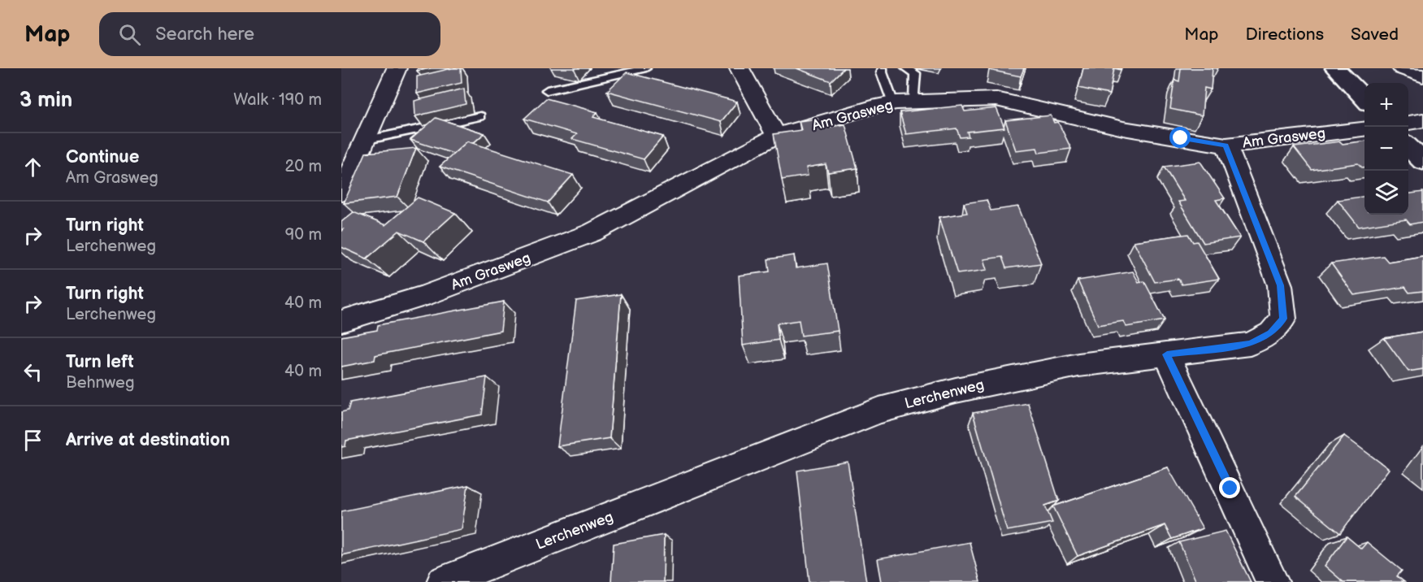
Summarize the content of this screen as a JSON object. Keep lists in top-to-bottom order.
{
  "streets": {
    "street": ["Am Grasweg", "Lerchenweg"]
  },
  "crossings": [
    ["Am Grasweg", "Lerchenweg"]
  ],
  "page": {
    "header": "Map",
    "search": "Search here",
    "nav": ["Map", "Directions", "Saved"],
    "heading": ["3 min", "Walk · 190 m"],
    "map_buttons": ["+", "−"],
    "list": [
      ["Continue", "Am Grasweg", "20 m"],
      ["Turn right", "Lerchenweg", "90 m"],
      ["Turn right", "Lerchenweg", "40 m"],
      ["Turn left", "Behnweg", "40 m"],
      "Arrive at destination"
    ]
  }
}
